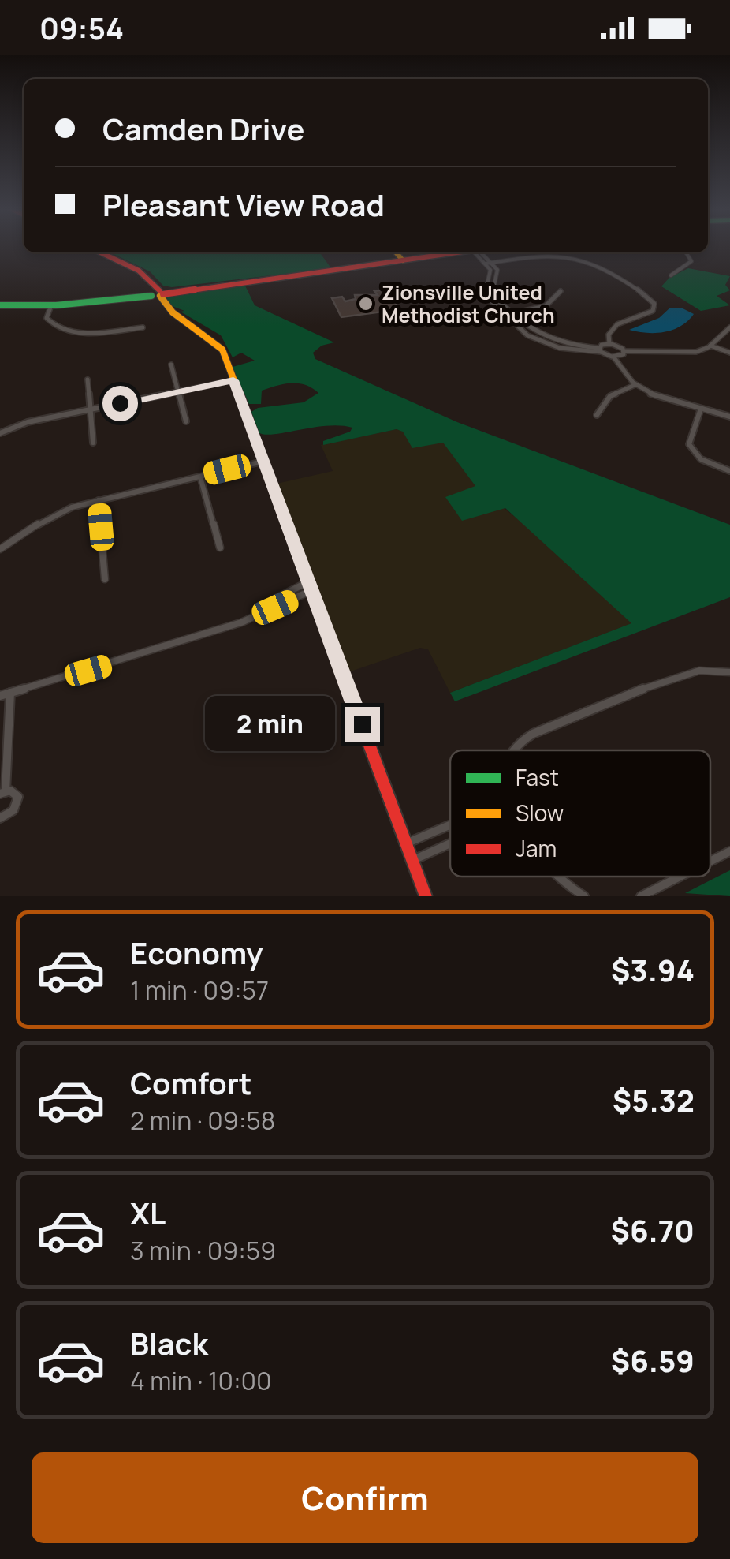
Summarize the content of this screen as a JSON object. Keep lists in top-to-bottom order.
{
  "places": ["Zionsville United Methodist Church"],
  "legend": ["Fast", "Slow", "Jam"],
  "page": {
    "status": "09:54",
    "banner": ["Camden Drive", "Pleasant View Road"],
    "bubble": "2 min",
    "list": [
      {
        "name": "Economy",
        "note": "1 min · 09:57",
        "value": "$3.94"
      },
      {
        "name": "Comfort",
        "note": "2 min · 09:58",
        "value": "$5.32"
      },
      {
        "name": "XL",
        "note": "3 min · 09:59",
        "value": "$6.70"
      },
      {
        "name": "Black",
        "note": "4 min · 10:00",
        "value": "$6.59"
      }
    ],
    "buttons": "Confirm"
  }
}
